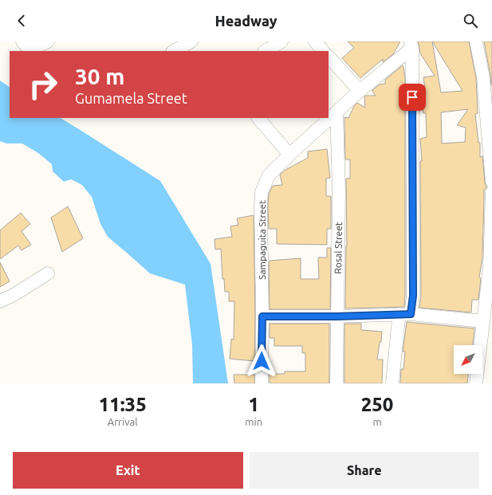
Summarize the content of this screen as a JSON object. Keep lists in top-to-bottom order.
{
  "streets": {
    "street": ["Sampaguita Street", "Rosal Street"]
  },
  "crossings": [
    ["Sampaguita Street", "Rosal Street"]
  ],
  "north": "bottom left",
  "page": {
    "header": "Headway",
    "turn": ["30 m", "Gumamela Street"],
    "eta": [
      "11:35",
      "Arrival",
      "1",
      "min",
      "250",
      "m"
    ],
    "buttons": ["Exit", "Share"]
  }
}
